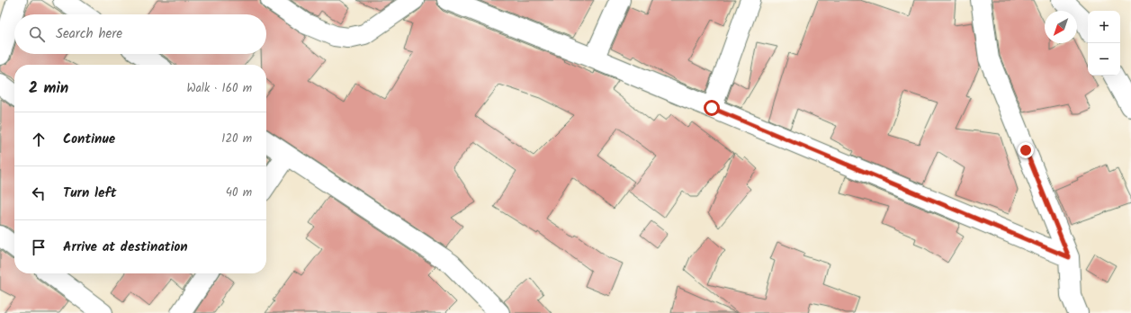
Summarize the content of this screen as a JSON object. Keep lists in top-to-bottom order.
{
  "north": "bottom left",
  "page": {
    "map_buttons": ["+", "−"],
    "search": "Search here",
    "heading": ["2 min", "Walk · 160 m"],
    "list": [
      ["Continue", "120 m"],
      ["Turn left", "40 m"],
      "Arrive at destination"
    ]
  }
}
